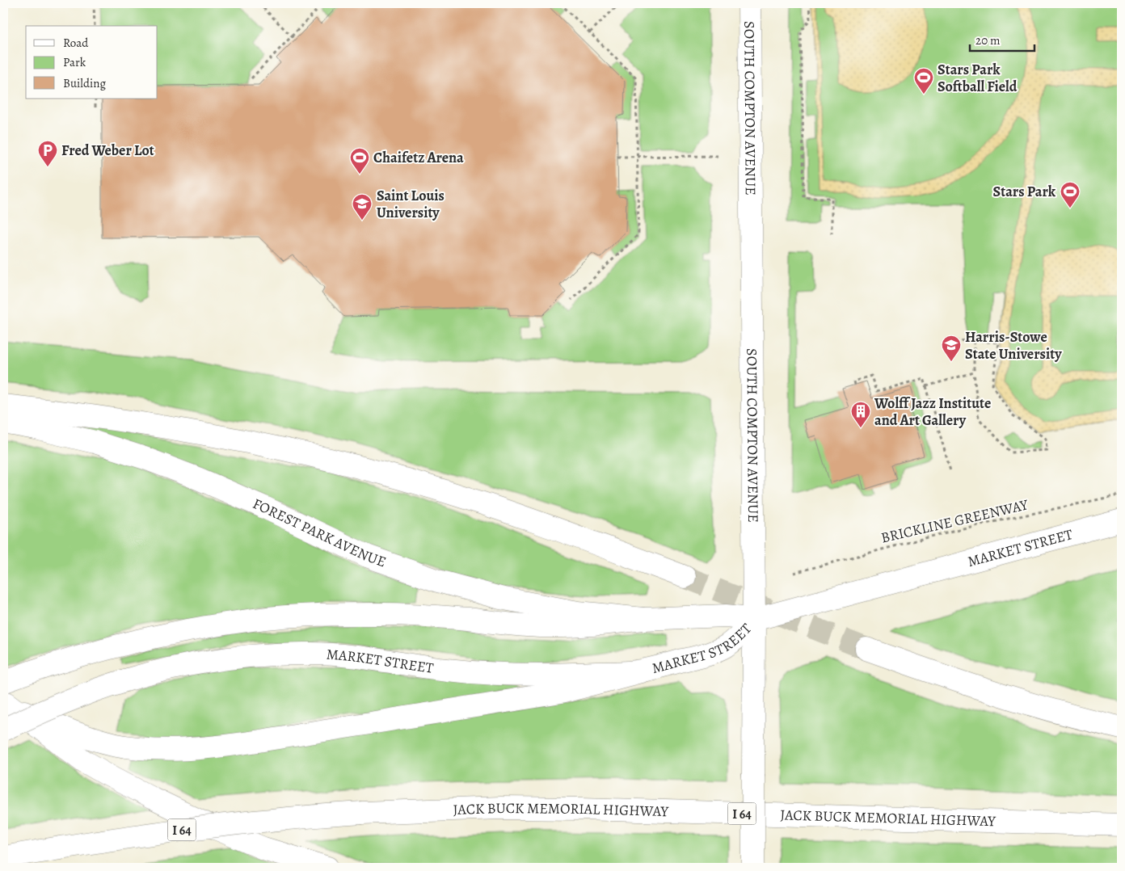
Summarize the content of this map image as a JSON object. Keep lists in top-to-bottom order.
{
  "streets": {
    "main road": [
      "SOUTH COMPTON AVENUE",
      "FOREST PARK AVENUE",
      "MARKET STREET",
      "JACK BUCK MEMORIAL HIGHWAY",
      "I 64"
    ],
    "path": ["BRICKLINE GREENWAY"]
  },
  "crossings": [
    ["SOUTH COMPTON AVENUE", "MARKET STREET"],
    ["FOREST PARK AVENUE", "MARKET STREET"]
  ],
  "places": {
    "sports": ["Stars Park Softball Field", "Chaifetz Arena", "Stars Park"],
    "parking": ["Fred Weber Lot"],
    "school or university": ["Saint Louis University", "Harris-Stowe State University"],
    "building": ["Wolff Jazz Institute and Art Gallery"]
  },
  "legend": ["Road", "Park", "Building"],
  "scale_bar": "20 m"
}
